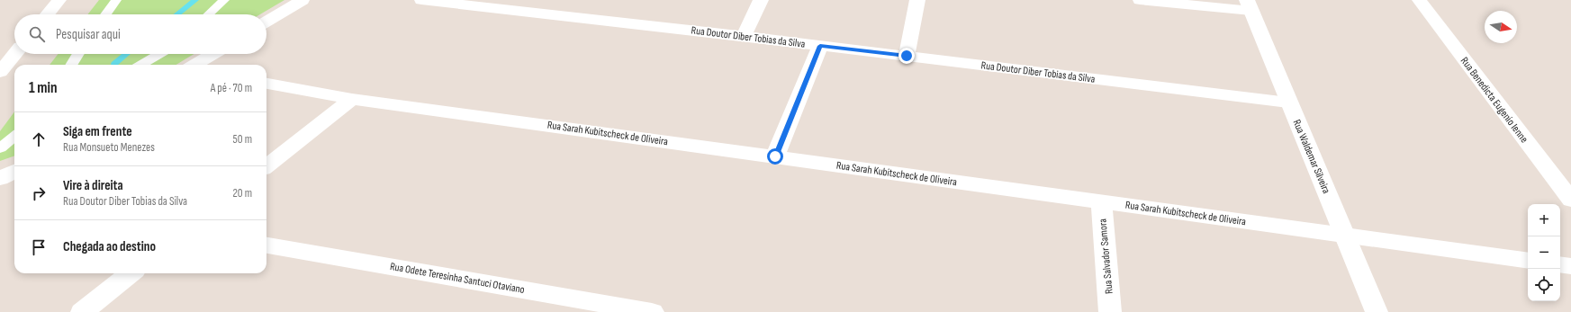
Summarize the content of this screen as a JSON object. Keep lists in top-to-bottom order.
{
  "streets": {
    "street": [
      "Rua Doutor Diber Tobias da Silva",
      "Rua Benedicta Eugenio Ienne",
      "Rua Sarah Kubitscheck de Oliveira",
      "Rua Waldemar Silveira",
      "Rua Salvador Samora",
      "Rua Odete Teresinha Santuci Otaviano"
    ]
  },
  "crossings": [
    ["Rua Doutor Diber Tobias da Silva", "Rua Waldemar Silveira"],
    ["Rua Sarah Kubitscheck de Oliveira", "Rua Waldemar Silveira"],
    ["Rua Sarah Kubitscheck de Oliveira", "Rua Salvador Samora"]
  ],
  "north": "right",
  "page": {
    "search": "Pesquisar aqui",
    "heading": ["1 min", "A pé · 70 m"],
    "list": [
      ["Siga em frente", "Rua Monsueto Menezes", "50 m"],
      ["Vire à direita", "Rua Doutor Diber Tobias da Silva", "20 m"],
      "Chegada ao destino"
    ],
    "map_buttons": ["+", "−"]
  }
}
